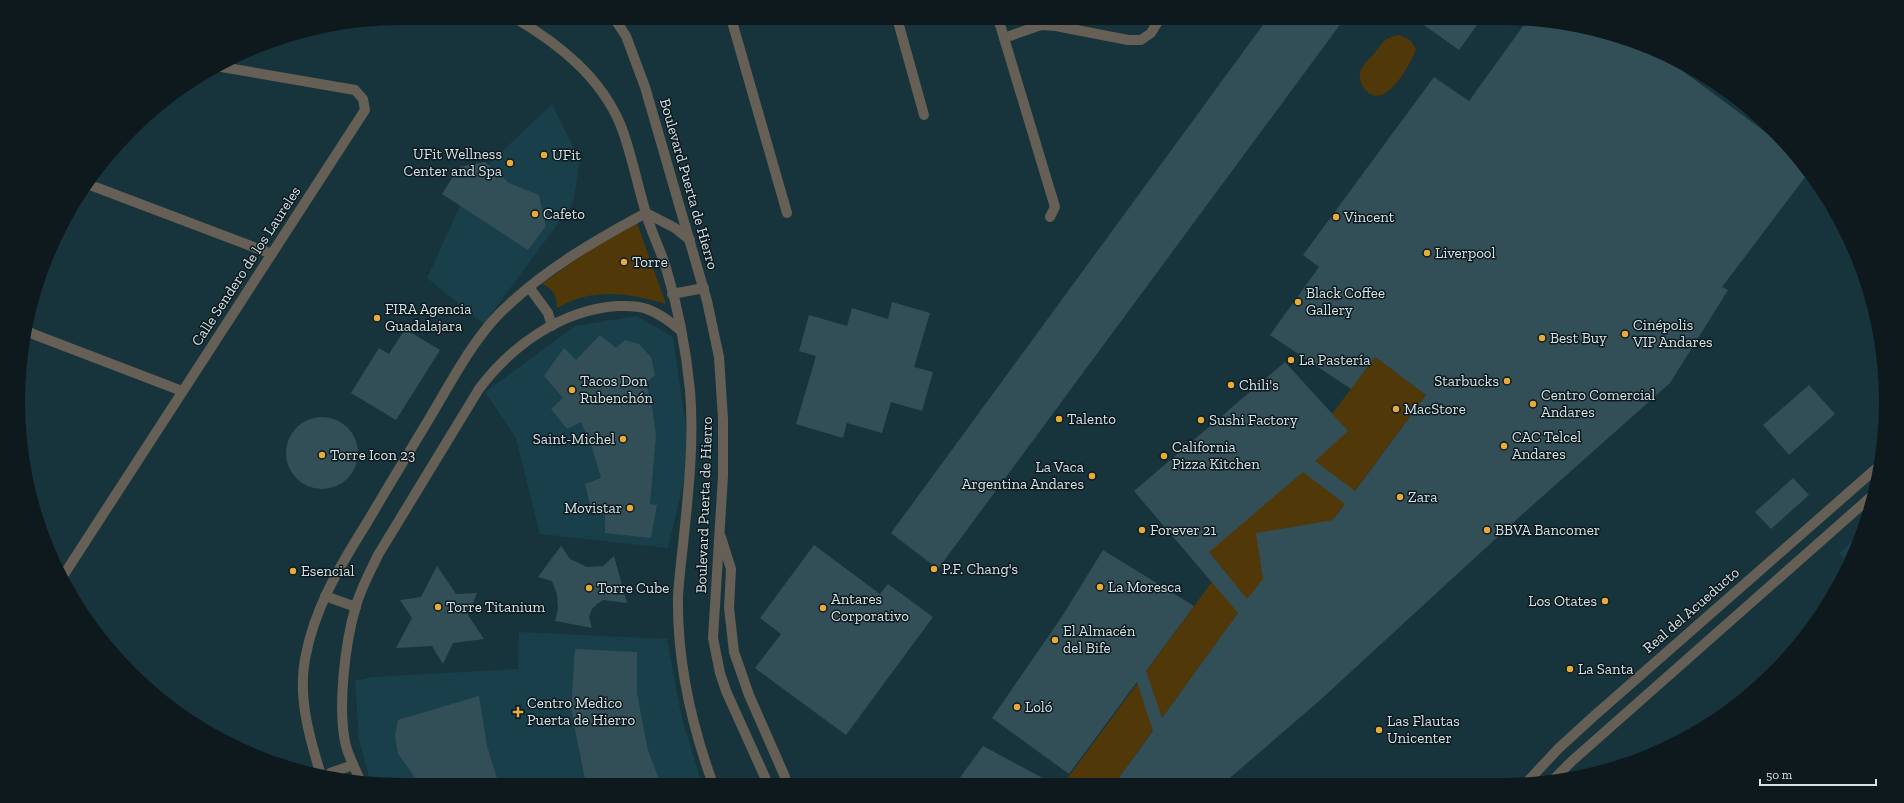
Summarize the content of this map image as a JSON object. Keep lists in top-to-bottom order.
{
  "streets": {
    "street": ["Boulevard Puerta de Hierro", "Calle Sendero de los Laureles", "Real del Acueducto"]
  },
  "places": {
    "other": [
      "UFit",
      "UFit Wellness Center and Spa",
      "Cafeto",
      "Vincent",
      "Liverpool",
      "Torre",
      "Black Coffee Gallery",
      "FIRA Agencia Guadalajara",
      "Cinépolis VIP Andares",
      "Best Buy",
      "La Pastería",
      "Starbucks",
      "Chili's",
      "Tacos Don Rubenchón",
      "Centro Comercial Andares",
      "MacStore",
      "Talento",
      "Sushi Factory",
      "Saint-Michel",
      "CAC Telcel Andares",
      "Torre Icon 23",
      "California Pizza Kitchen",
      "La Vaca Argentina Andares",
      "Zara",
      "Movistar",
      "Forever 21",
      "BBVA Bancomer",
      "P.F. Chang's",
      "Esencial",
      "La Moresca",
      "Torre Cube",
      "Los Otates",
      "Torre Titanium",
      "Antares Corporativo",
      "El Almacén del Bife",
      "La Santa",
      "Loló",
      "Las Flautas Unicenter"
    ],
    "health": ["Centro Medico Puerta de Hierro"]
  },
  "scale_bar": "50 m"
}
